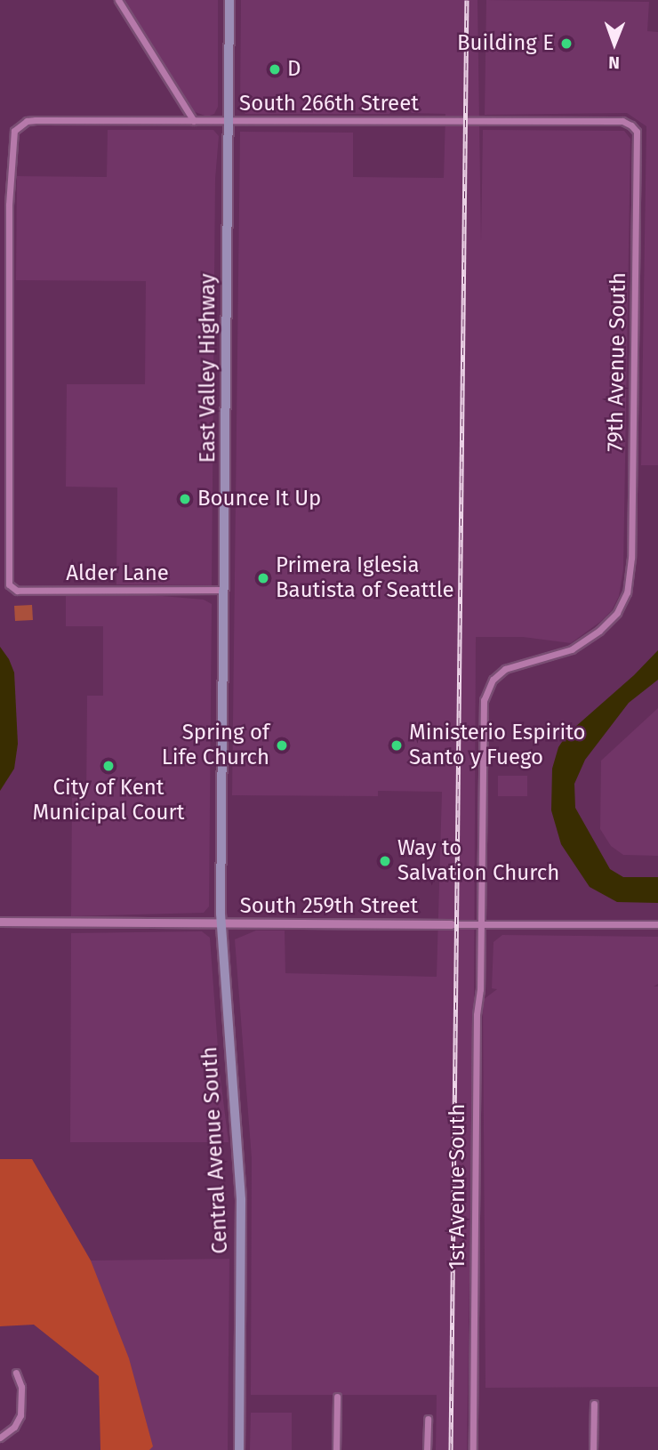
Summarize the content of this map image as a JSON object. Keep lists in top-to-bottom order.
{
  "streets": {
    "main road": ["East Valley Highway", "Central Avenue South"],
    "street": [
      "South 266th Street",
      "79th Avenue South",
      "Alder Lane",
      "South 259th Street",
      "1st Avenue South"
    ]
  },
  "crossings": [
    ["South 266th Street", "79th Avenue South"],
    ["South 266th Street", "East Valley Highway"],
    ["79th Avenue South", "1st Avenue South"],
    ["East Valley Highway", "Alder Lane"],
    ["East Valley Highway", "South 259th Street"],
    ["East Valley Highway", "Central Avenue South"],
    ["South 259th Street", "Central Avenue South"],
    ["South 259th Street", "1st Avenue South"]
  ],
  "places": [
    "Building E",
    "D",
    "Bounce It Up",
    "Primera Iglesia Bautista of Seattle",
    "Spring of Life Church",
    "Ministerio Espirito Santo y Fuego",
    "City of Kent Municipal Court",
    "Way to Salvation Church"
  ],
  "north": "bottom"
}
